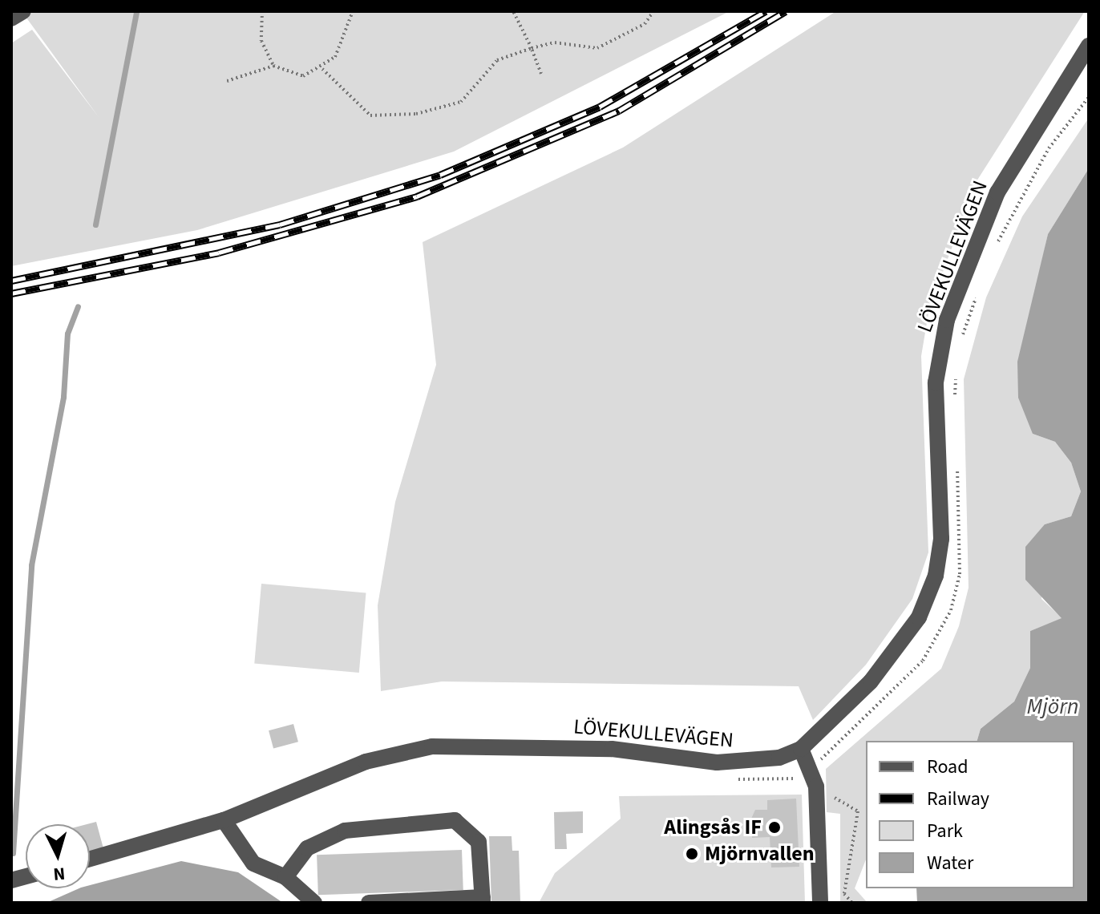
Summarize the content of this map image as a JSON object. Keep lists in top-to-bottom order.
{
  "streets": {
    "street": ["LÖVEKULLEVÄGEN"]
  },
  "water": ["Mjörn"],
  "places": ["Alingsås IF", "Mjörnvallen"],
  "legend": [
    "Road",
    "Railway",
    "Park",
    "Water"
  ],
  "north": "bottom"
}
